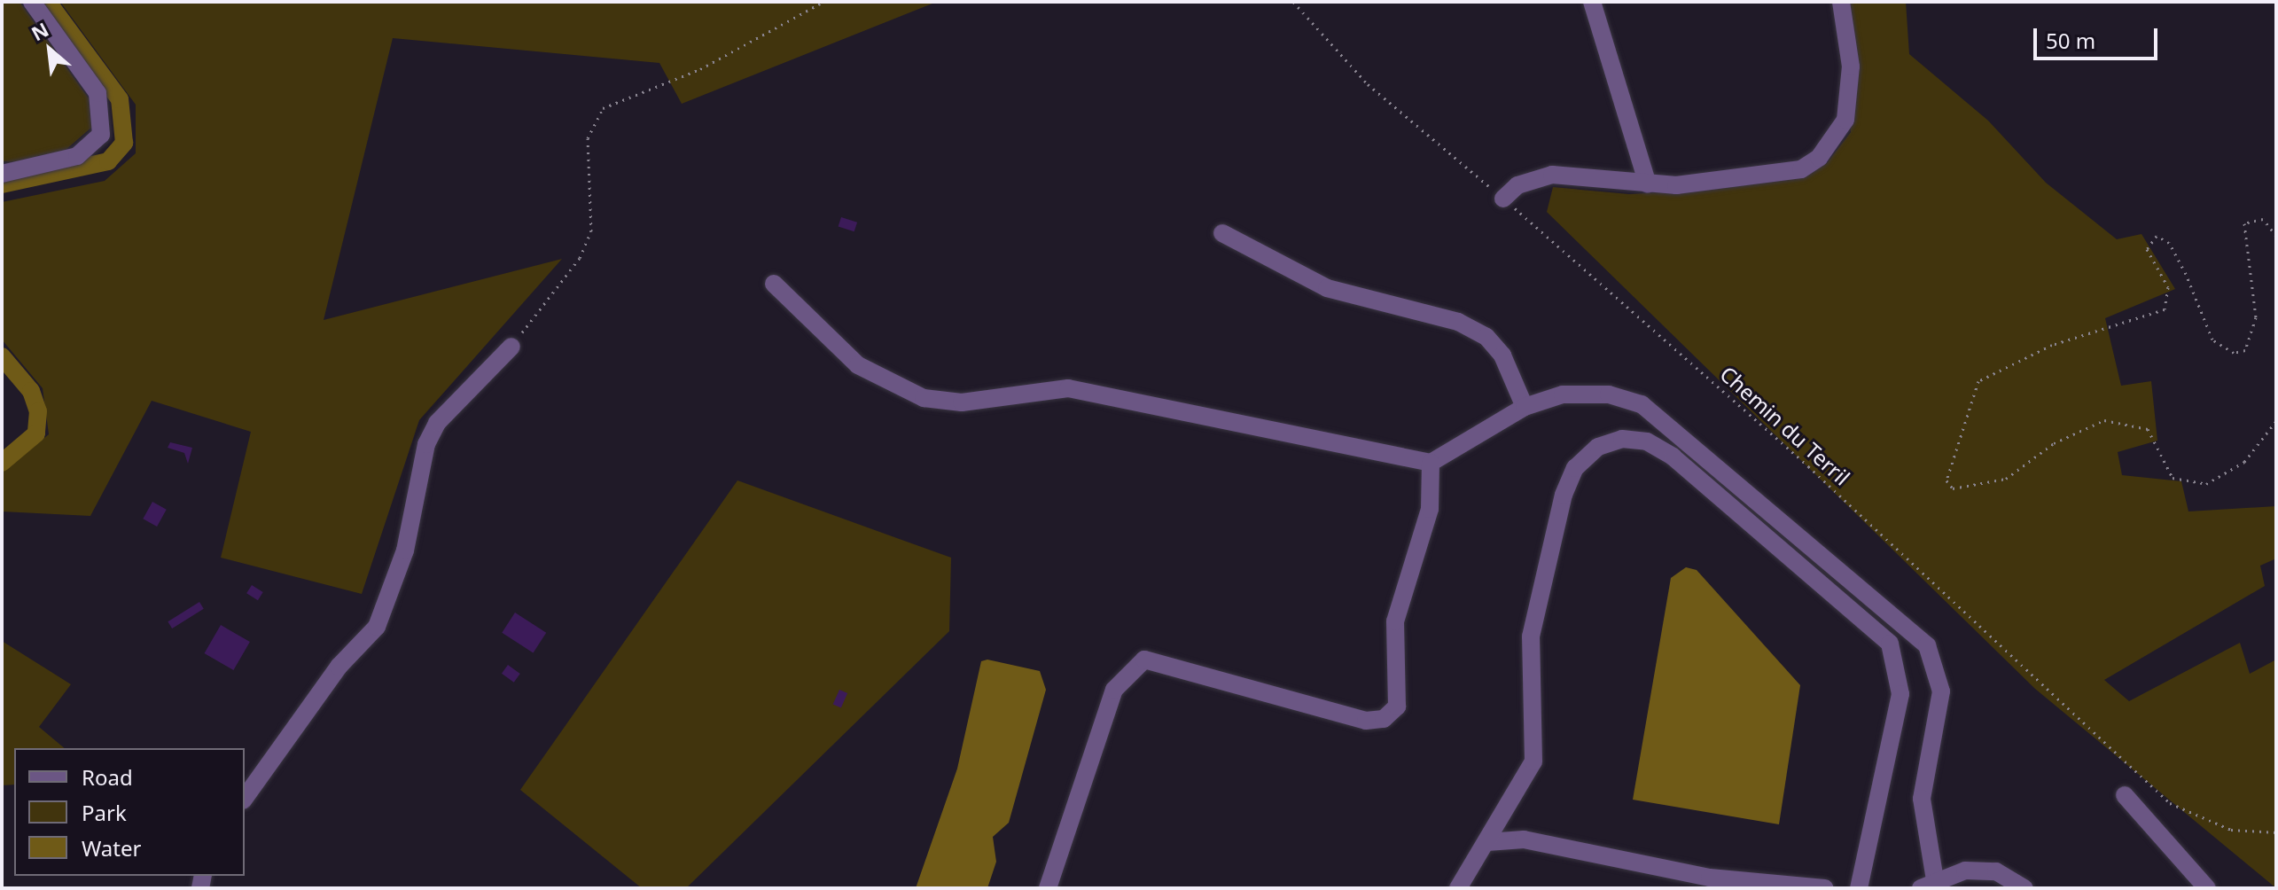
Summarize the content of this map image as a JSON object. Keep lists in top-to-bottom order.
{
  "streets": {
    "path": ["Chemin du Terril"]
  },
  "legend": ["Road", "Park", "Water"],
  "scale_bar": "50 m",
  "north": "top left"
}
